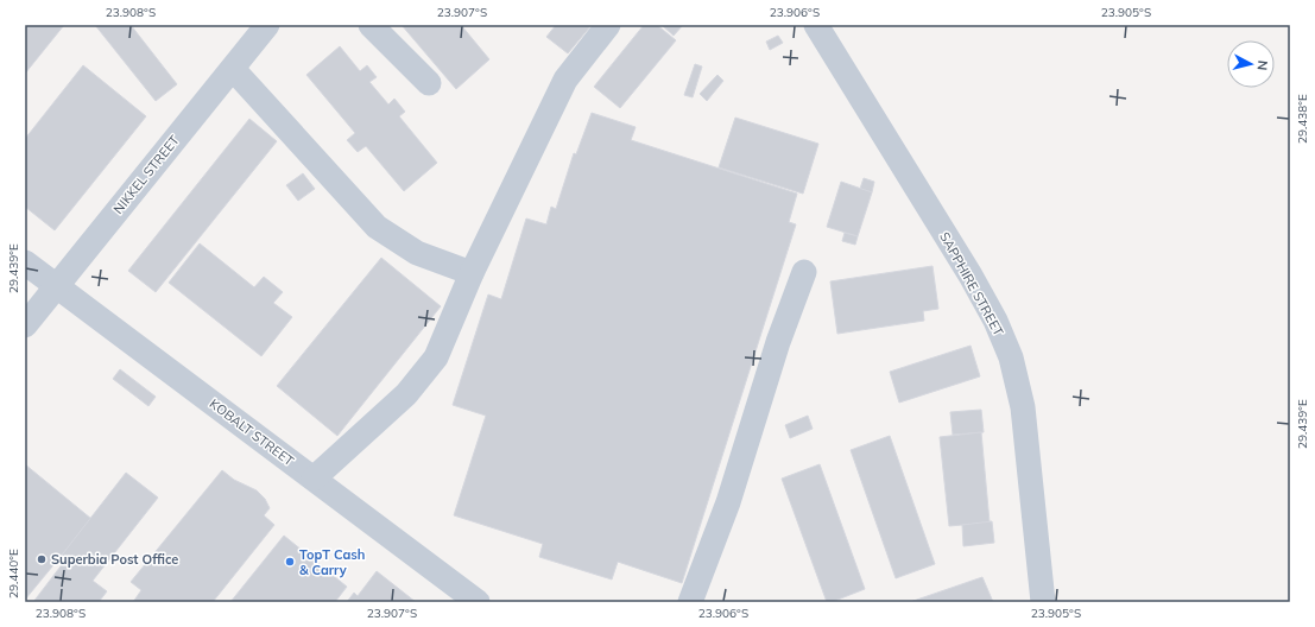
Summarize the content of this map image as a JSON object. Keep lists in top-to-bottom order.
{
  "streets": {
    "street": ["NIKKEL STREET", "SAPPHIRE STREET", "KOBALT STREET"]
  },
  "crossings": [
    ["NIKKEL STREET", "KOBALT STREET"]
  ],
  "places": ["Superbia Post Office", "TopT Cash & Carry"],
  "north": "right",
  "coordinates": [
    "23.908°S",
    "23.907°S",
    "23.906°S",
    "23.905°S",
    "29.438°E",
    "29.439°E",
    "29.440°E"
  ]
}
